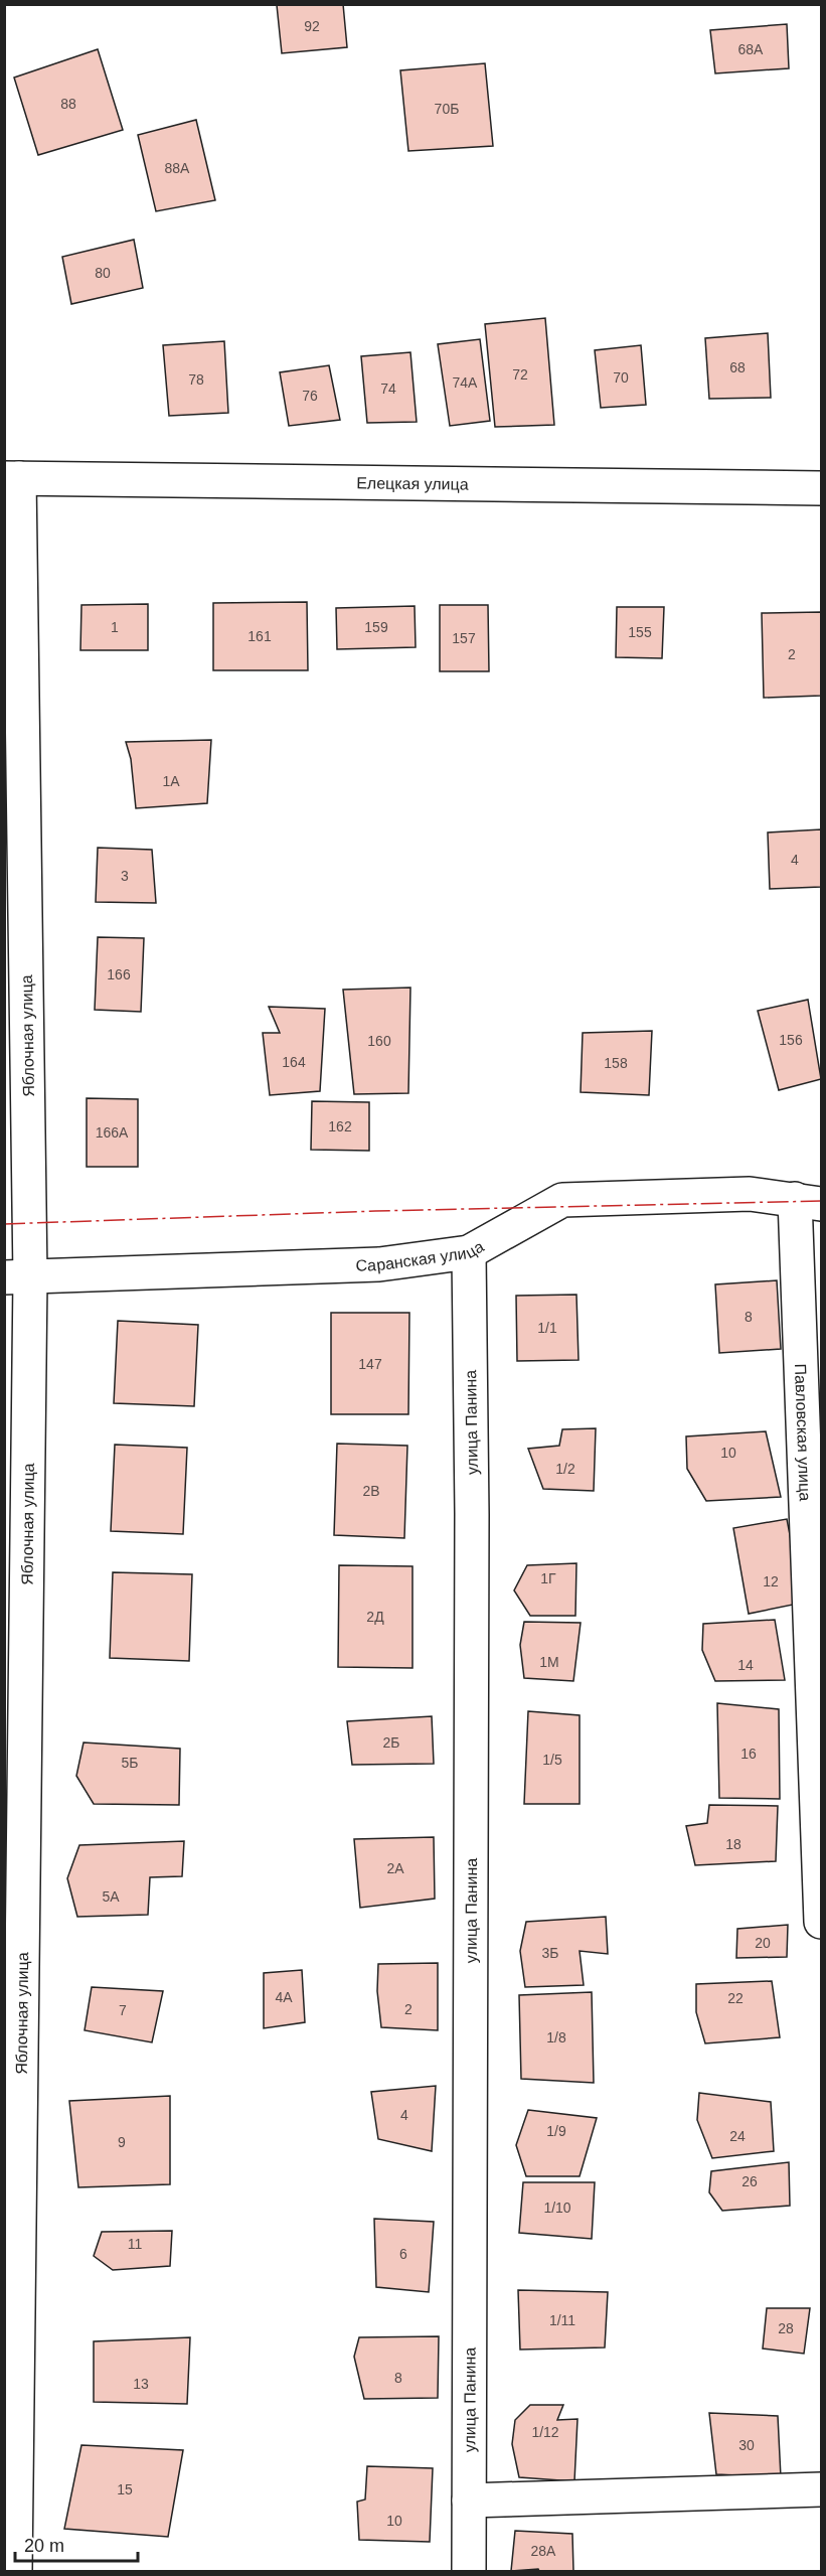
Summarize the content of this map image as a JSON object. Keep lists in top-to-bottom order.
{
  "streets": {
    "street": [
      "Елецкая улица",
      "Яблочная улица",
      "Саранская улица",
      "улица Панина",
      "Павловская улица"
    ]
  },
  "crossings": [
    ["Елецкая улица", "Яблочная улица"],
    ["Яблочная улица", "Саранская улица"],
    ["Саранская улица", "улица Панина"],
    ["Саранская улица", "Павловская улица"]
  ],
  "house_numbers": [
    "92",
    "68А",
    "88",
    "70Б",
    "88А",
    "80",
    "68",
    "72",
    "70",
    "78",
    "74А",
    "74",
    "76",
    "1",
    "159",
    "155",
    "161",
    "157",
    "2",
    "1А",
    "4",
    "3",
    "166",
    "156",
    "160",
    "164",
    "158",
    "162",
    "166А",
    "8",
    "1/1",
    "147",
    "10",
    "1/2",
    "2В",
    "1Г",
    "12",
    "2Д",
    "1М",
    "14",
    "2Б",
    "16",
    "1/5",
    "5Б",
    "18",
    "2А",
    "5А",
    "20",
    "3Б",
    "4А",
    "22",
    "2",
    "7",
    "1/8",
    "4",
    "1/9",
    "24",
    "9",
    "26",
    "1/10",
    "11",
    "6",
    "1/11",
    "28",
    "8",
    "13",
    "1/12",
    "30",
    "15",
    "10",
    "28А"
  ],
  "scale_bar": "20 m"
}
